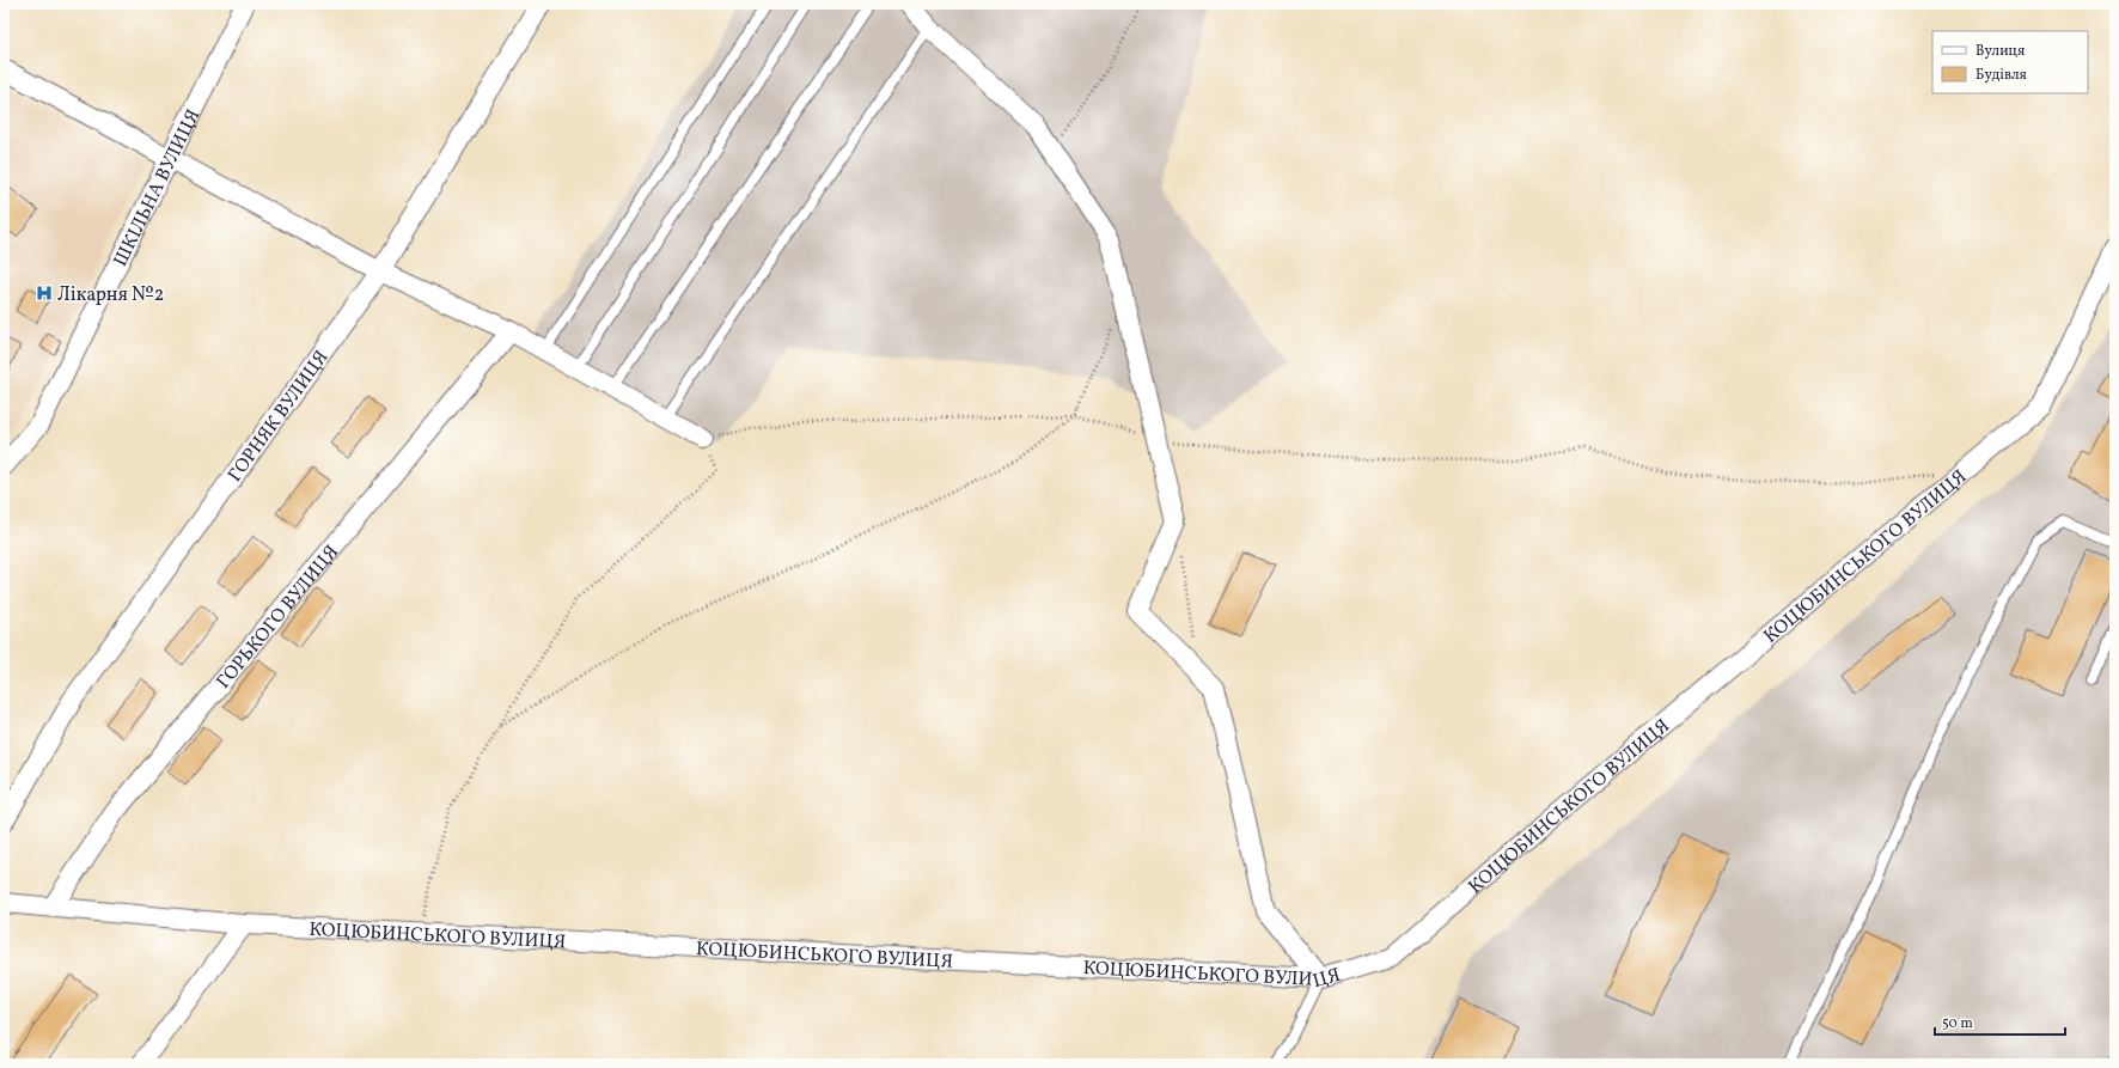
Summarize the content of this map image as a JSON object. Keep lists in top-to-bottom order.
{
  "streets": {
    "street": [
      "ШКІЛЬНА ВУЛИЦЯ",
      "ГОРНЯК ВУЛИЦЯ",
      "КОЦЮБИНСЬКОГО ВУЛИЦЯ",
      "ГОРЬКОГО ВУЛИЦЯ"
    ]
  },
  "crossings": [
    ["КОЦЮБИНСЬКОГО ВУЛИЦЯ", "ГОРЬКОГО ВУЛИЦЯ"]
  ],
  "places": {
    "hospital": ["Лікарня №2"]
  },
  "legend": ["Вулиця", "Будівля"],
  "scale_bar": "50 m"
}
